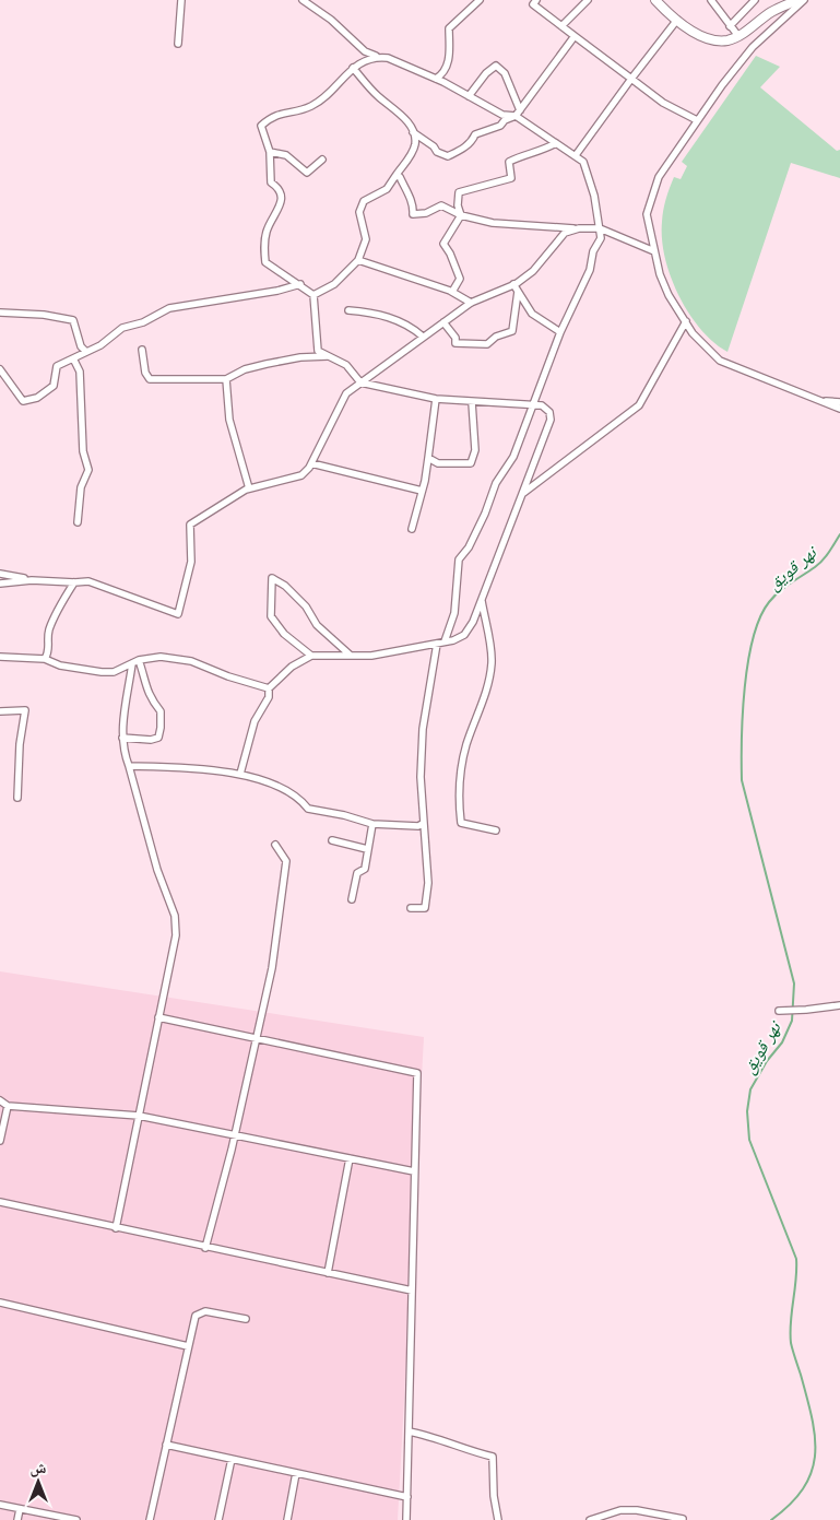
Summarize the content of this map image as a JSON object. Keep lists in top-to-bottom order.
{
  "water": ["نهر قويق"],
  "north": "top"
}
